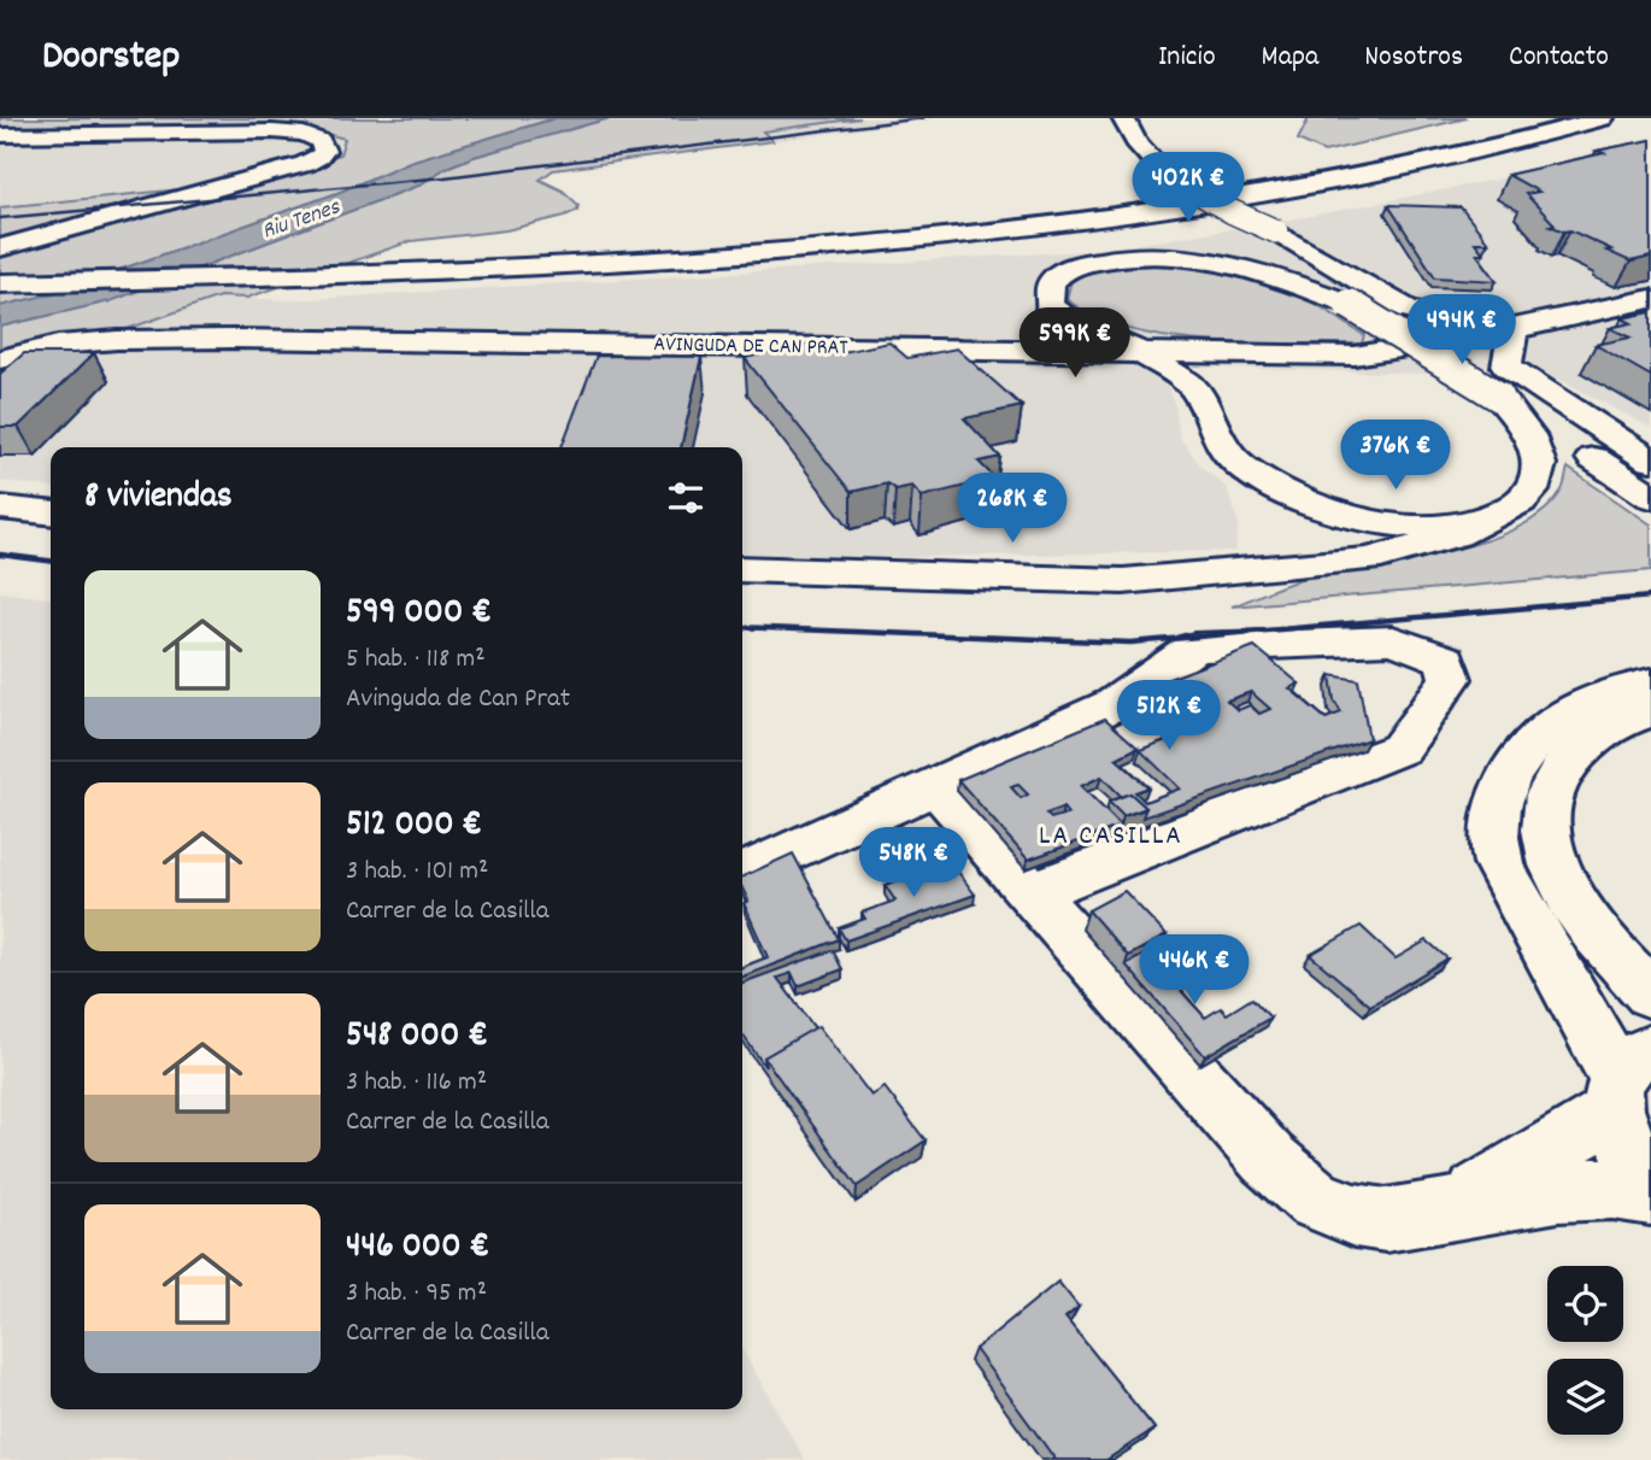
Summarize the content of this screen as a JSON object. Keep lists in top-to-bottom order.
{
  "streets": {
    "main road": ["AVINGUDA DE CAN PRAT"]
  },
  "districts": ["LA CASILLA"],
  "water": ["Riu Tenes"],
  "page": {
    "header": "Doorstep",
    "nav": [
      "Inicio",
      "Mapa",
      "Nosotros",
      "Contacto"
    ],
    "price": [
      "402K €",
      "494K €",
      "599K €",
      "376K €",
      "268K €",
      "512K €",
      "548K €",
      "446K €"
    ],
    "heading": "8 viviendas",
    "list": [
      {
        "name": "599 000 €",
        "note": "5 hab. · 118 m² · Avinguda de Can Prat"
      },
      {
        "name": "512 000 €",
        "note": "3 hab. · 101 m² · Carrer de la Casilla"
      },
      {
        "name": "548 000 €",
        "note": "3 hab. · 116 m² · Carrer de la Casilla"
      },
      {
        "name": "446 000 €",
        "note": "3 hab. · 95 m² · Carrer de la Casilla"
      }
    ]
  }
}
